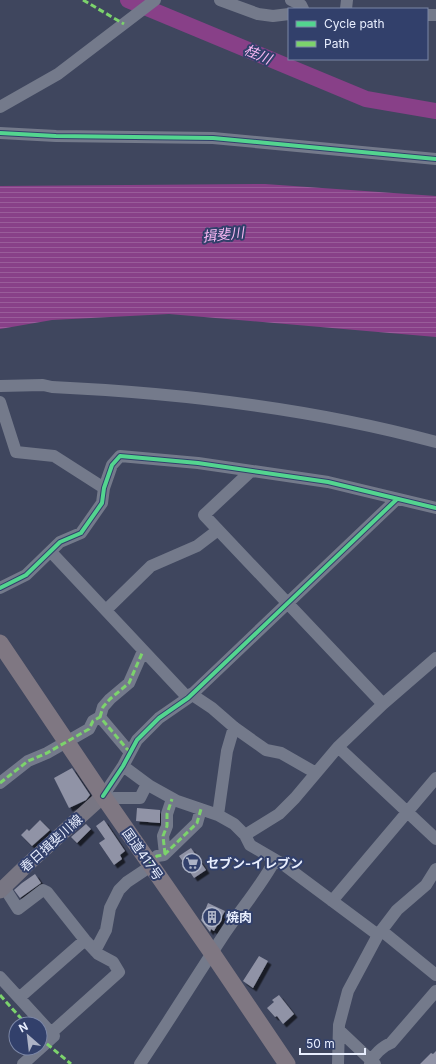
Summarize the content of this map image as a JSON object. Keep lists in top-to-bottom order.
{
  "streets": {
    "highway": ["国道417号"],
    "main road": ["春日揖斐川線"]
  },
  "crossings": [
    ["春日揖斐川線", "国道417号"]
  ],
  "water": ["桂川", "揖斐川"],
  "places": {
    "supermarket": ["セブン-イレブン"],
    "building": ["焼肉"]
  },
  "legend": ["Cycle path", "Path"],
  "scale_bar": "50 m",
  "north": "top left"
}
